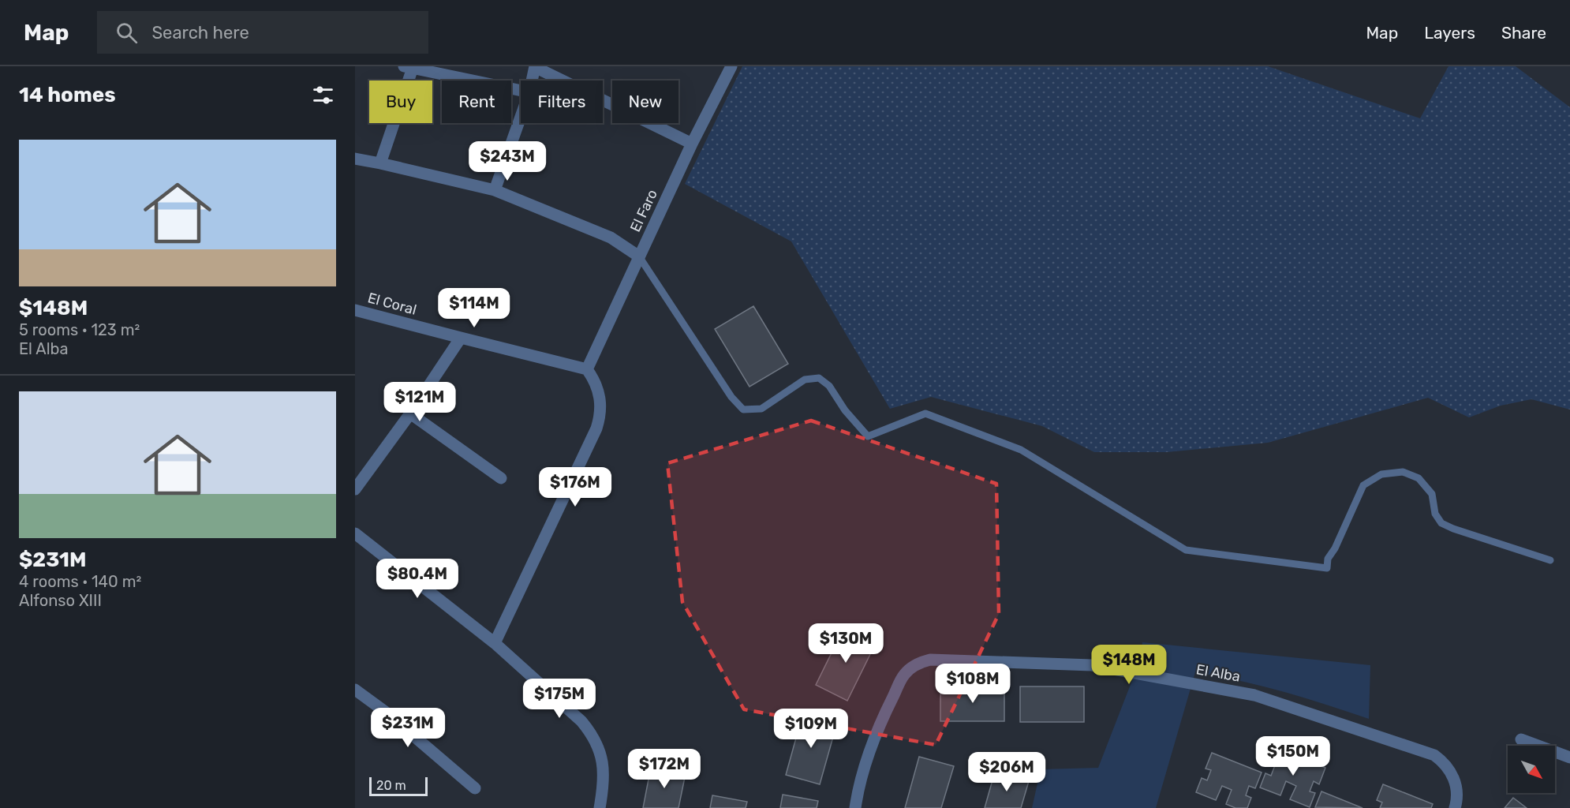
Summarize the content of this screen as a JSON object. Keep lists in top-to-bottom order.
{
  "streets": {
    "street": ["El Faro", "El Coral", "El Alba"]
  },
  "crossings": [
    ["El Faro", "El Coral"]
  ],
  "scale_bar": "20 m",
  "north": "bottom right",
  "page": {
    "header": "Map",
    "search": "Search here",
    "nav": ["Map", "Layers", "Share"],
    "heading": "14 homes",
    "chip": [
      "Buy",
      "Rent",
      "Filters",
      "New"
    ],
    "list": [
      {
        "name": "$148M",
        "note": "5 rooms · 123 m² · El Alba"
      },
      {
        "name": "$231M",
        "note": "4 rooms · 140 m² · Alfonso XIII"
      }
    ],
    "price": [
      "$243M",
      "$114M",
      "$121M",
      "$176M",
      "$80.4M",
      "$130M",
      "$148M",
      "$108M",
      "$175M",
      "$231M",
      "$109M",
      "$150M",
      "$172M",
      "$206M"
    ],
    "scale": "20 m"
  }
}
